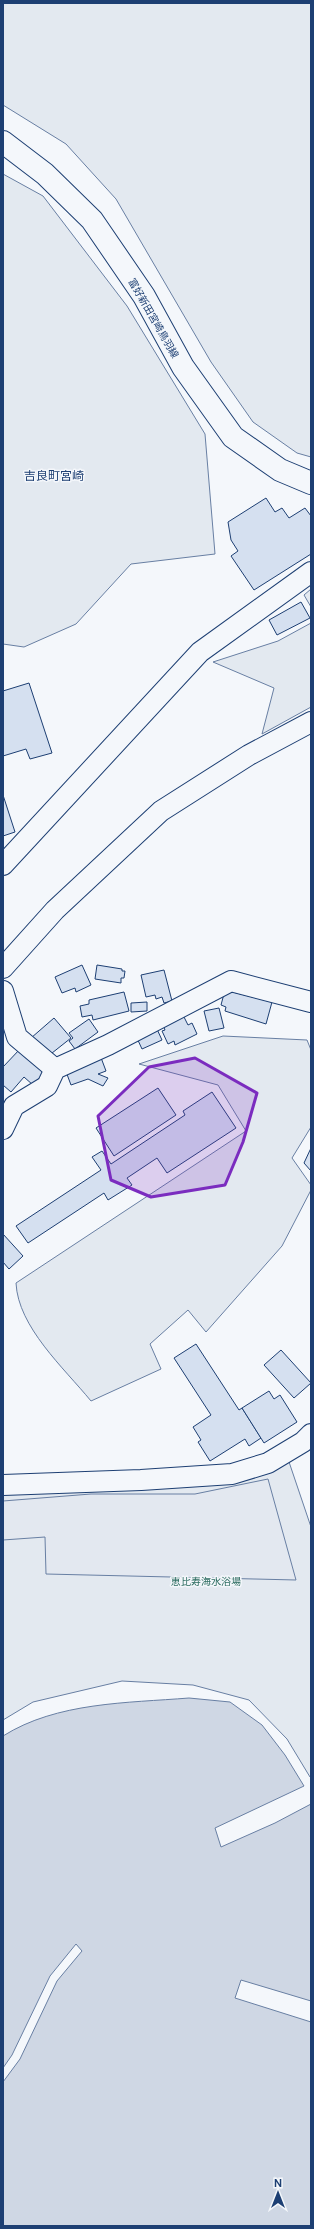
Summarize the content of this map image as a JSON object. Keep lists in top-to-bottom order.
{
  "streets": {
    "main road": ["富好新田宮崎鳥羽線"]
  },
  "districts": ["吉良町宮崎"],
  "parks": ["恵比寿海水浴場"],
  "north": "top"
}
